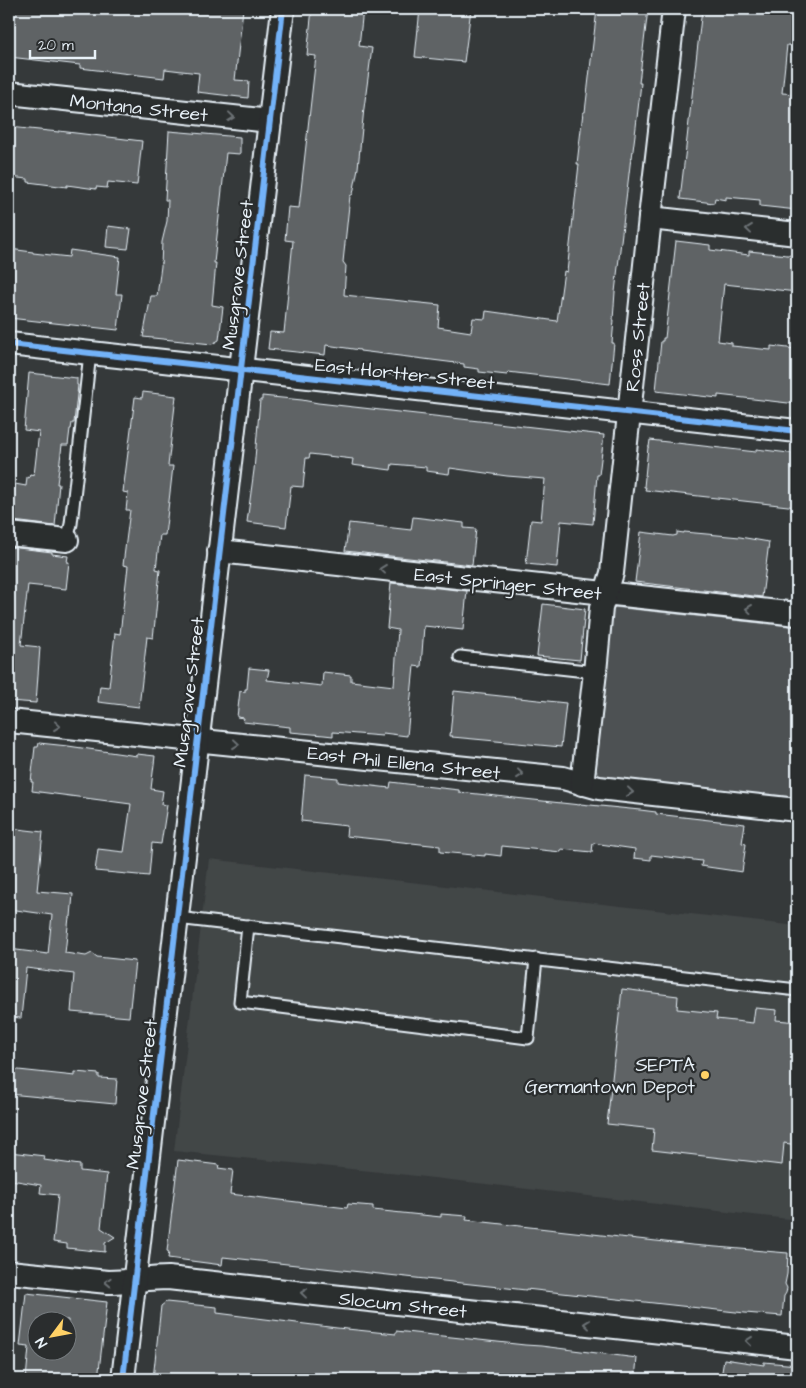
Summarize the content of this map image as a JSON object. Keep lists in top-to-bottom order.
{
  "streets": {
    "street": [
      "Montana Street",
      "Musgrave Street",
      "Ross Street",
      "East Hortter Street",
      "East Springer Street",
      "East Phil Ellena Street",
      "Slocum Street"
    ]
  },
  "crossings": [
    ["Montana Street", "Musgrave Street"],
    ["Musgrave Street", "East Hortter Street"],
    ["Musgrave Street", "East Springer Street"],
    ["Musgrave Street", "East Phil Ellena Street"],
    ["Musgrave Street", "Slocum Street"],
    ["Ross Street", "East Hortter Street"],
    ["Ross Street", "East Springer Street"],
    ["Ross Street", "East Phil Ellena Street"]
  ],
  "one_way": [
    "Montana Street",
    "East Springer Street",
    "East Phil Ellena Street",
    "Slocum Street"
  ],
  "places": ["SEPTA Germantown Depot"],
  "scale_bar": "20 m",
  "north": "bottom left"
}
